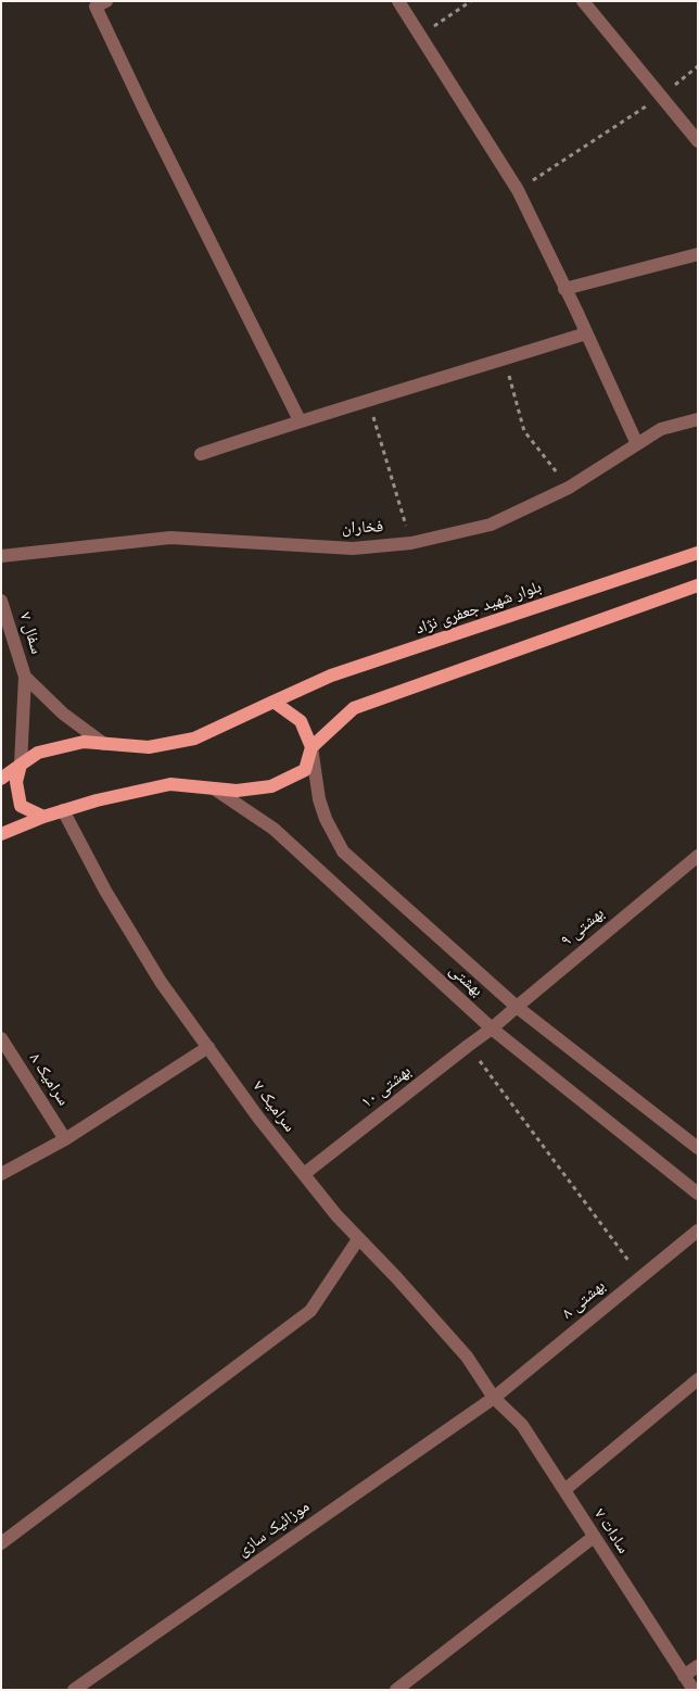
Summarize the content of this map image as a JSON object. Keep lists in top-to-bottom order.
{
  "streets": {
    "main road": ["بلوار شهید جعفری نژاد"],
    "street": [
      "فخاران",
      "سفال ۷",
      "بهشتی ۹",
      "بهشتی",
      "سرامیک ۸",
      "بهشتی ۱۰",
      "سرامیک ۷",
      "بهشتی ۸",
      "موزائیک سازی",
      "سادات ۷"
    ]
  },
  "crossings": [
    ["بهشتی ۹", "بهشتی"],
    ["بهشتی ۹", "بهشتی ۱۰"],
    ["بهشتی", "بهشتی ۱۰"],
    ["بهشتی ۱۰", "سرامیک ۷"],
    ["سرامیک ۷", "بهشتی ۸"],
    ["سرامیک ۷", "موزائیک سازی"],
    ["سرامیک ۷", "سادات ۷"],
    ["بهشتی ۸", "موزائیک سازی"],
    ["بهشتی ۸", "سادات ۷"],
    ["موزائیک سازی", "سادات ۷"]
  ]
}
